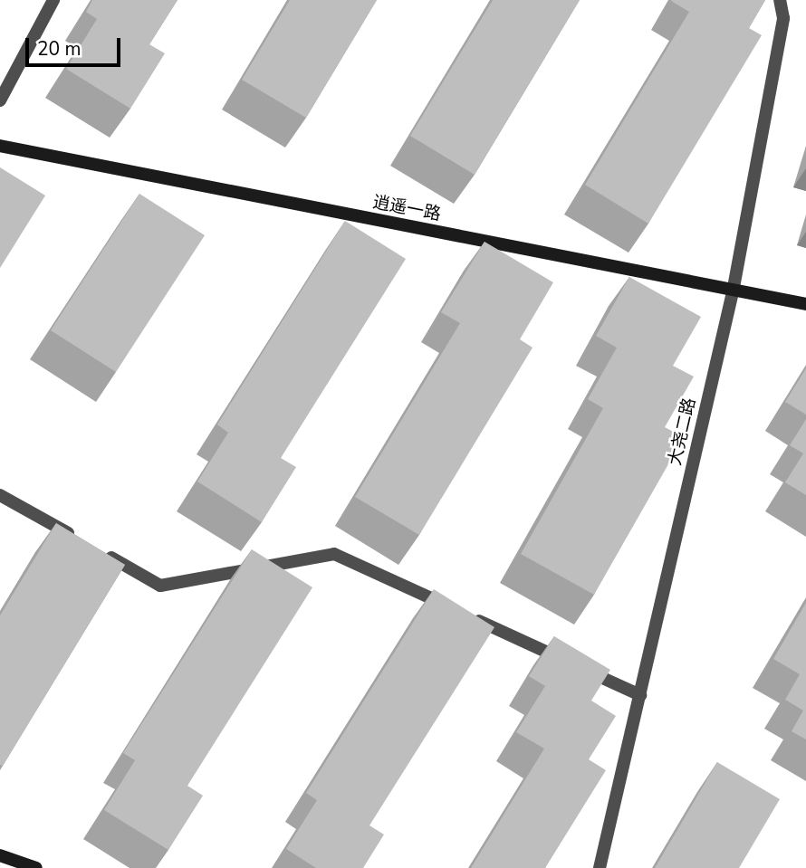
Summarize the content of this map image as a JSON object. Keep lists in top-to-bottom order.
{
  "streets": {
    "street": ["逍遥一路", "大尧二路"]
  },
  "crossings": [
    ["逍遥一路", "大尧二路"]
  ],
  "scale_bar": "20 m"
}
